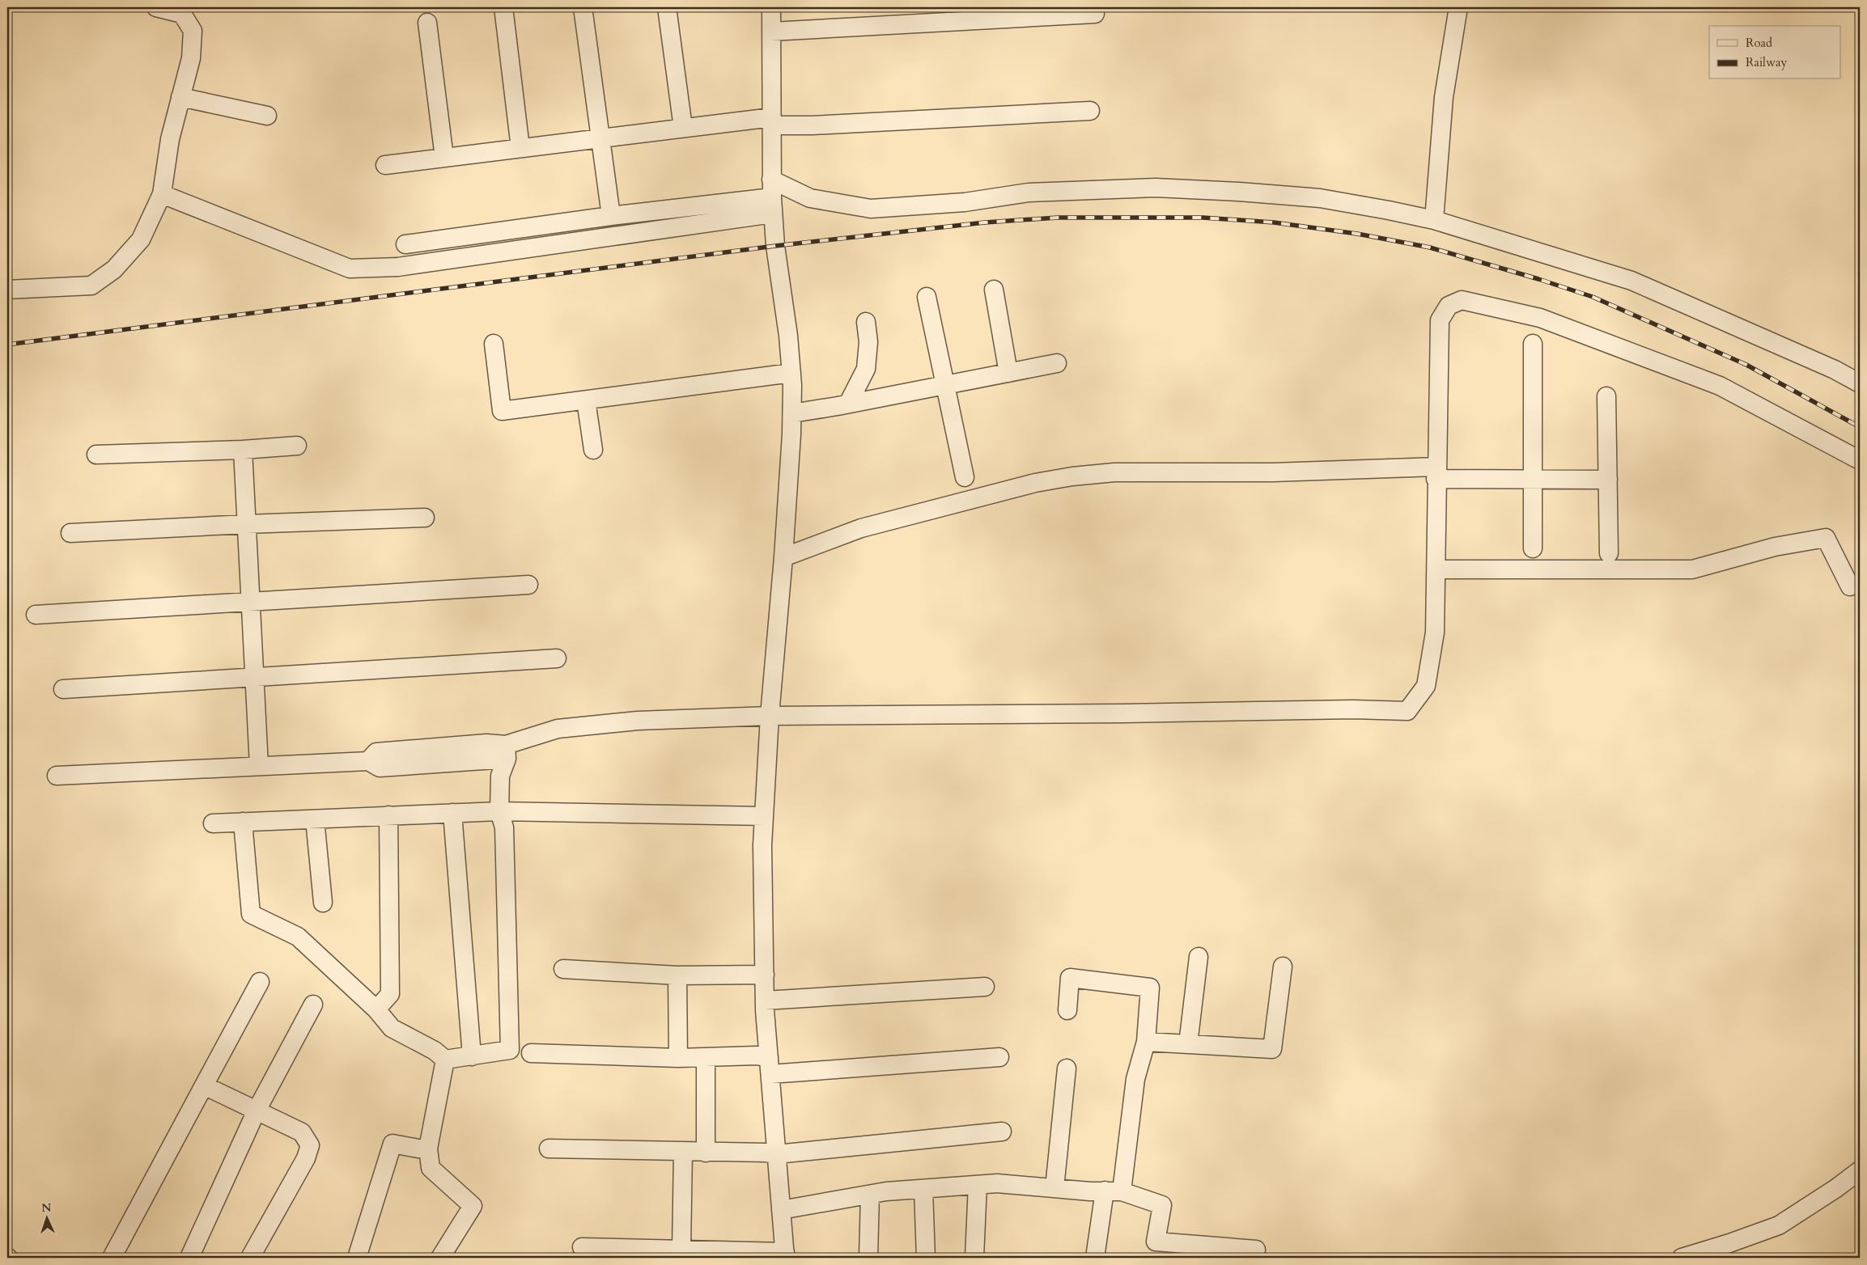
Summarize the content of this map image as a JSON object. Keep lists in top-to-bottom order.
{
  "legend": ["Road", "Railway"],
  "north": "top"
}
